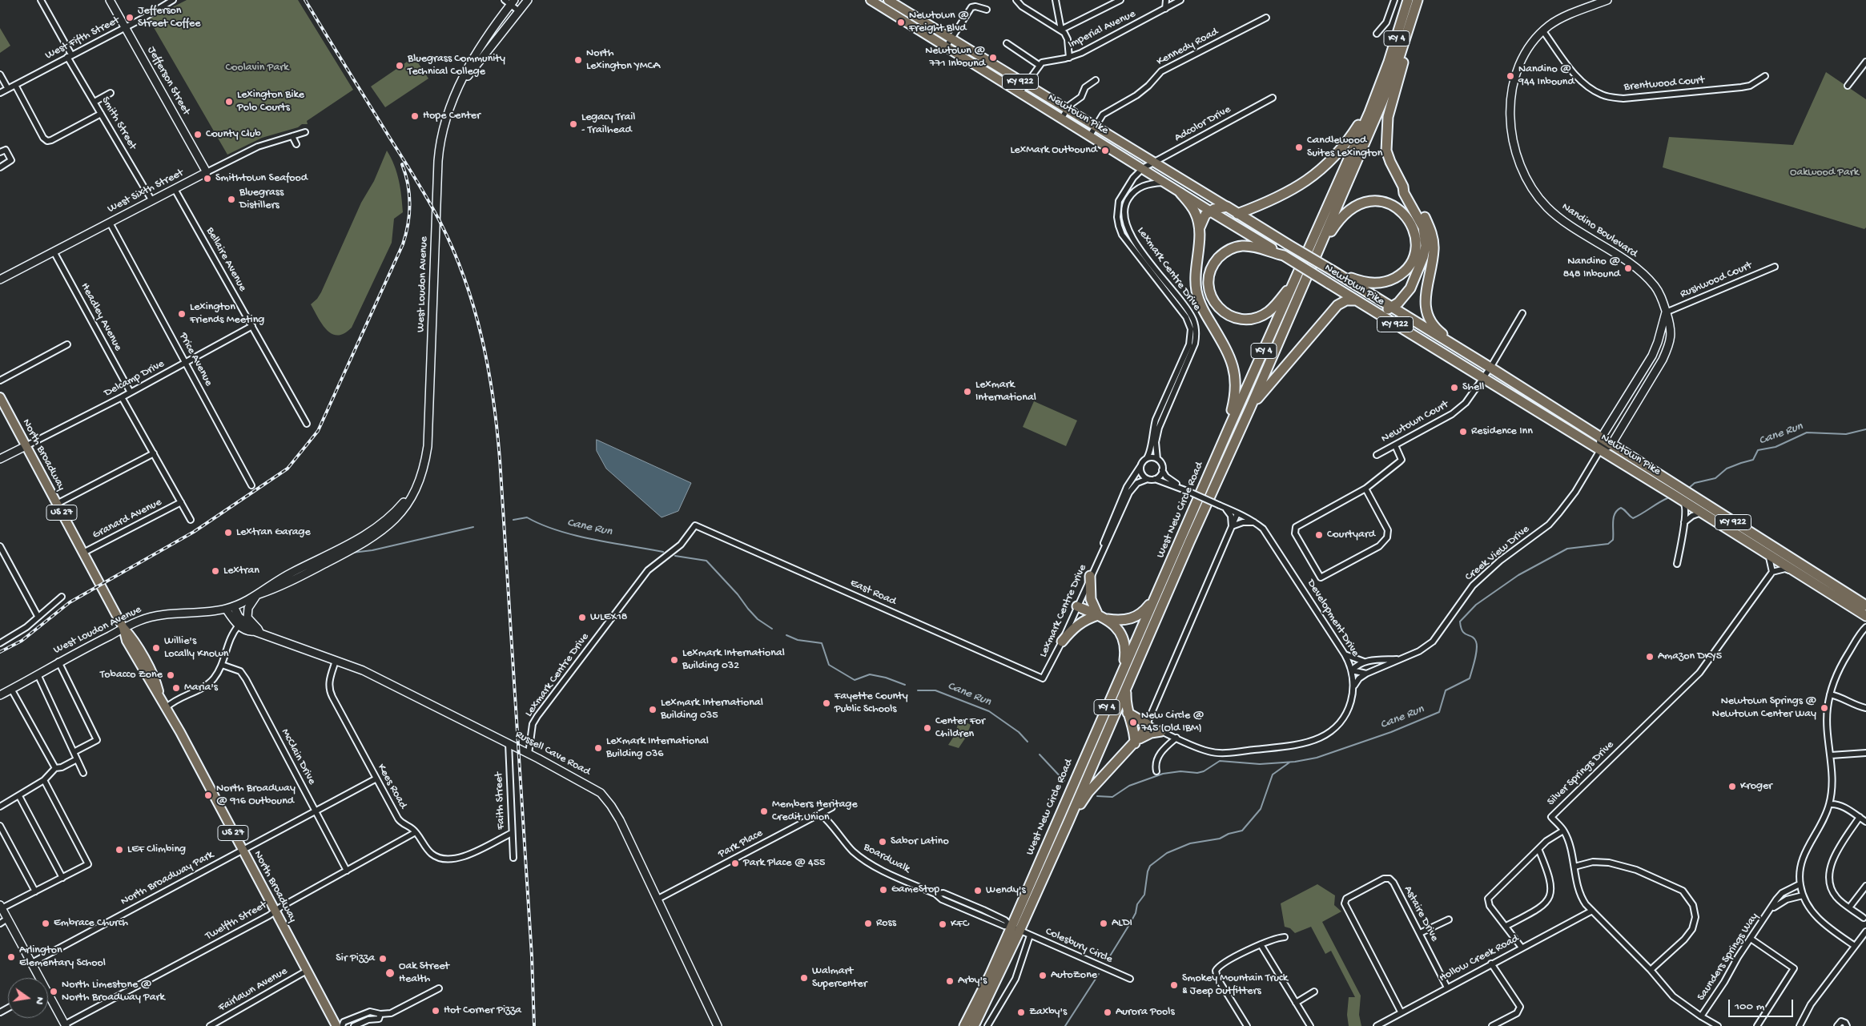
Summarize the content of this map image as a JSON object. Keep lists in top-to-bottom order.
{
  "streets": {
    "highway": [
      "KY 4",
      "KY 922",
      "Newtown Pike",
      "West New Circle Road"
    ],
    "main road": ["North Broadway", "US 27"],
    "street": [
      "Imperial Avenue",
      "West Fifth Street",
      "Kennedy Road",
      "Jefferson Street",
      "Brentwood Court",
      "Smith Street",
      "Adcolor Drive",
      "West Sixth Street",
      "Nandino Boulevard",
      "Bellaire Avenue",
      "Lexmark Centre Drive",
      "Rushwood Court",
      "West Loudon Avenue",
      "Headley Avenue",
      "Price Avenue",
      "Delcamp Drive",
      "Newtown Court",
      "Granard Avenue",
      "Creek View Drive",
      "East Road",
      "Development Drive",
      "Russell Cave Road",
      "McClain Drive",
      "Silver Springs Drive",
      "Kees Road",
      "Faith Street",
      "Park Place",
      "Boardwalk",
      "North Broadway Park",
      "Astaire Drive",
      "Twelfth Street",
      "Colesbury Circle",
      "Saunders Springs Way",
      "Hollow Creek Road",
      "Fairlawn Avenue"
    ]
  },
  "crossings": [
    ["West Fifth Street", "Jefferson Street"],
    ["West Fifth Street", "Smith Street"],
    ["Kennedy Road", "Newtown Pike"],
    ["Jefferson Street", "West Sixth Street"],
    ["Brentwood Court", "Nandino Boulevard"],
    ["Newtown Pike", "Adcolor Drive"],
    ["Newtown Pike", "Nandino Boulevard"],
    ["Newtown Pike", "Lexmark Centre Drive"],
    ["Newtown Pike", "Newtown Court"],
    ["Newtown Pike", "Creek View Drive"],
    ["Smith Street", "West Sixth Street"],
    ["Adcolor Drive", "Lexmark Centre Drive"],
    ["West Sixth Street", "Bellaire Avenue"],
    ["West Sixth Street", "Headley Avenue"],
    ["West Sixth Street", "Price Avenue"],
    ["Nandino Boulevard", "Rushwood Court"],
    ["Bellaire Avenue", "Delcamp Drive"],
    ["Lexmark Centre Drive", "East Road"],
    ["Lexmark Centre Drive", "Development Drive"],
    ["Lexmark Centre Drive", "Russell Cave Road"],
    ["West Loudon Avenue", "North Broadway"],
    ["West Loudon Avenue", "Russell Cave Road"],
    ["Headley Avenue", "Delcamp Drive"],
    ["Price Avenue", "Delcamp Drive"],
    ["Delcamp Drive", "North Broadway"],
    ["North Broadway", "Granard Avenue"],
    ["North Broadway", "North Broadway Park"],
    ["North Broadway", "Twelfth Street"],
    ["North Broadway", "Fairlawn Avenue"],
    ["West New Circle Road", "Boardwalk"],
    ["West New Circle Road", "Colesbury Circle"],
    ["Creek View Drive", "Development Drive"],
    ["Russell Cave Road", "Kees Road"],
    ["Russell Cave Road", "Faith Street"],
    ["Russell Cave Road", "Park Place"],
    ["McClain Drive", "North Broadway Park"],
    ["McClain Drive", "Twelfth Street"],
    ["Silver Springs Drive", "Saunders Springs Way"],
    ["Silver Springs Drive", "Hollow Creek Road"],
    ["Kees Road", "Faith Street"],
    ["Kees Road", "North Broadway Park"],
    ["Kees Road", "Twelfth Street"],
    ["Park Place", "Boardwalk"],
    ["Boardwalk", "Colesbury Circle"],
    ["Astaire Drive", "Hollow Creek Road"]
  ],
  "water": ["Cane Run"],
  "parks": ["Coolavin Park", "Oakwood Park"],
  "places": [
    "Jefferson Street Coffee",
    "Newtown @ Freight Blvd",
    "Newtown @ 771 Inbound",
    "North Lexington YMCA",
    "Bluegrass Community Technical College",
    "Nandino @ 944 Inbound",
    "Lexington Bike Polo Courts",
    "Hope Center",
    "Legacy Trail - Trailhead",
    "County Club",
    "Candlewood Suites Lexington",
    "LexMark Outbound",
    "Smithtown Seafood",
    "Bluegrass Distillers",
    "Nandino @ 848 Inbound",
    "Lexington Friends Meeting",
    "Shell",
    "Lexmark International",
    "Residence Inn",
    "Lextran Garage",
    "Courtyard",
    "Lextran",
    "WLEX18",
    "Willie's Locally Known",
    "Amazon DKY5",
    "Lexmark International Building 032",
    "Tobacco Zone",
    "Maria's",
    "Fayette County Public Schools",
    "Newtown Springs @ Newtown Center Way",
    "Lexmark International Building 035",
    "New Circle @ 745 (Old IBM)",
    "Center For Children",
    "Lexmark International Building 036",
    "Kroger",
    "North Broadway @ 916 Outbound",
    "Members Heritage Credit Union",
    "Sabor Latino",
    "LEF Climbing",
    "Park Place @ 455",
    "GameStop",
    "Wendy's",
    "Embrace Church",
    "Ross",
    "ALDI",
    "KFC",
    "Arlington Elementary School",
    "Sir Pizza",
    "Oak Street Health",
    "AutoZone",
    "Walmart Supercenter",
    "Arby's",
    "Smokey Mountain Truck & Jeep Outfitters",
    "North Limestone @ North Broadway Park",
    "Hot Corner Pizza",
    "Zaxby's",
    "Aurora Pools"
  ],
  "scale_bar": "100 m",
  "north": "right"
}
